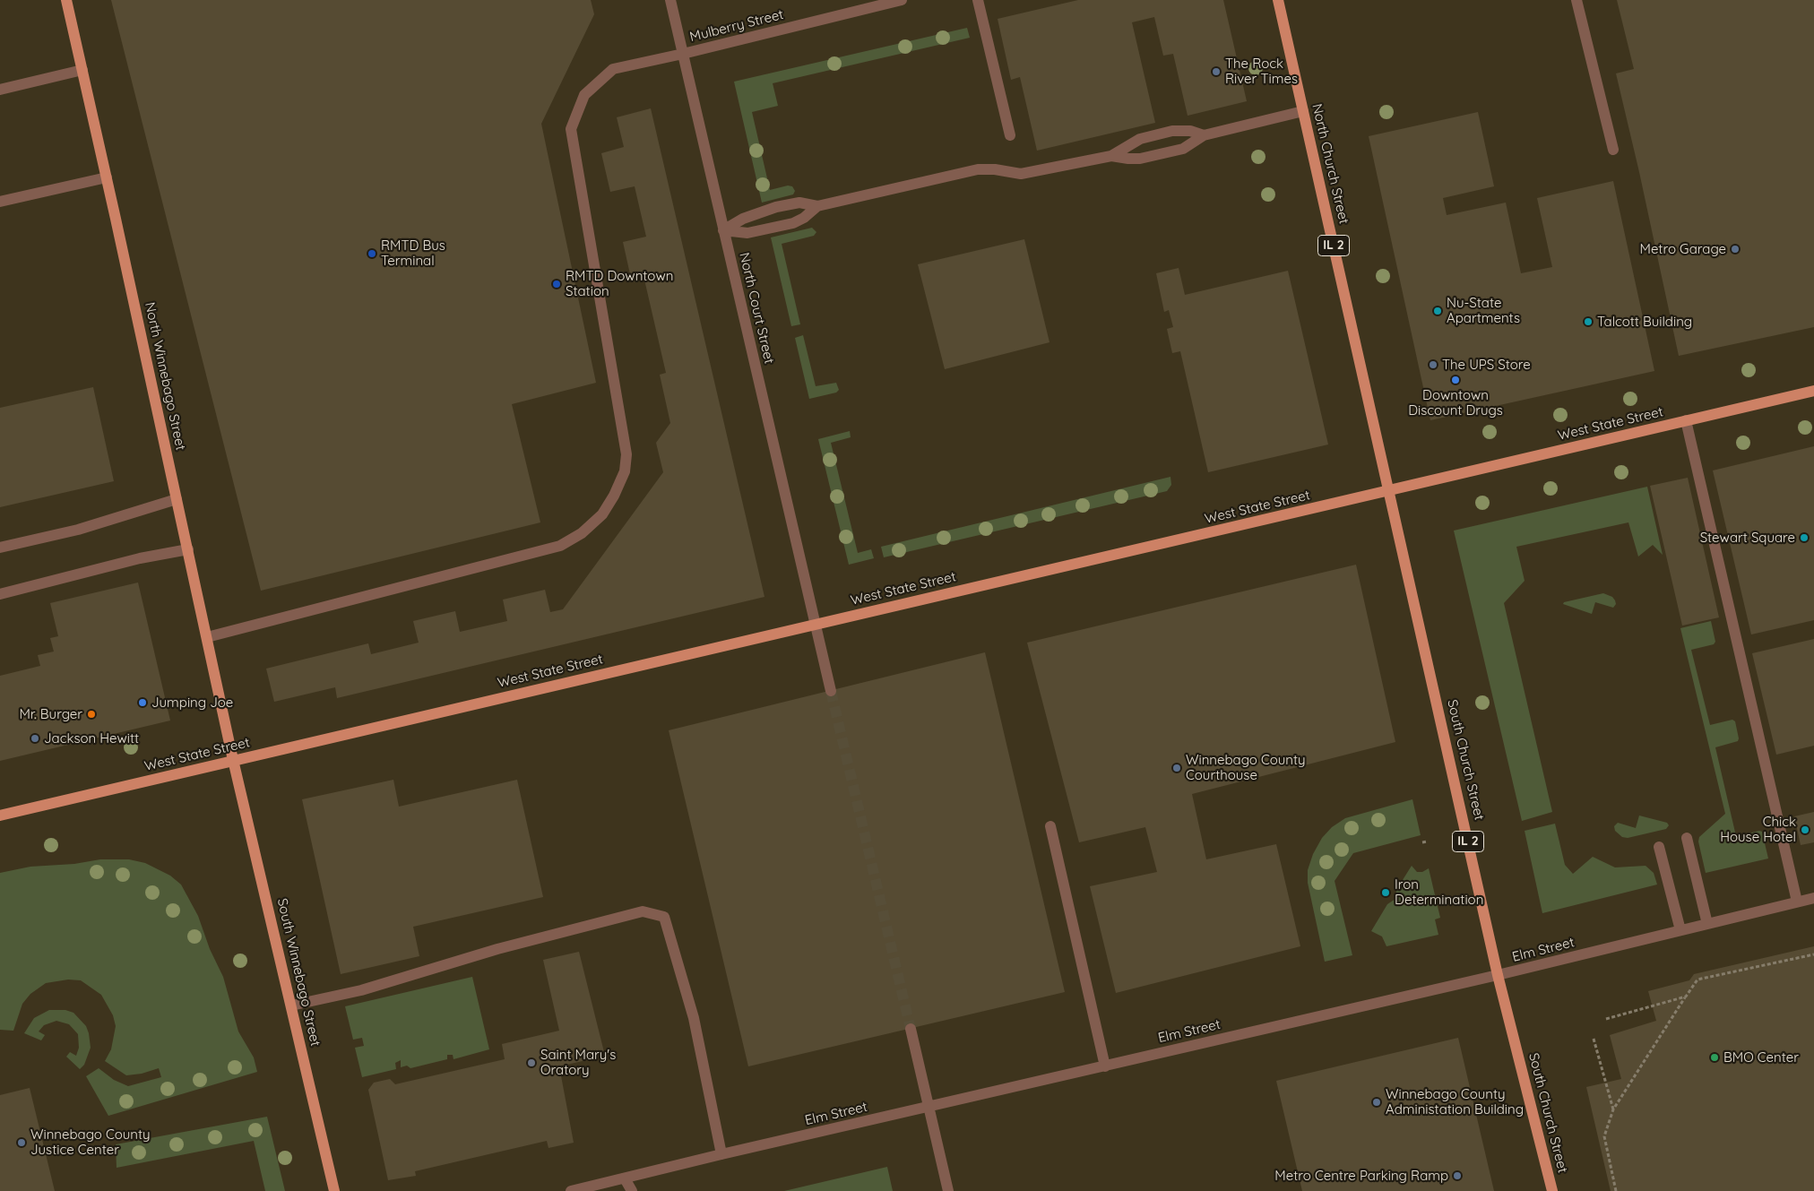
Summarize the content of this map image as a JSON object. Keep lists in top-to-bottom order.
{
  "streets": {
    "main road": [
      "North Church Street",
      "IL 2",
      "North Winnebago Street",
      "West State Street",
      "South Church Street",
      "South Winnebago Street"
    ],
    "street": ["Mulberry Street", "North Court Street", "Elm Street"]
  },
  "crossings": [
    ["Mulberry Street", "North Court Street"],
    ["Mulberry Street", "North Winnebago Street"],
    ["North Church Street", "West State Street"],
    ["North Church Street", "South Church Street"],
    ["North Court Street", "West State Street"],
    ["North Winnebago Street", "West State Street"],
    ["North Winnebago Street", "South Winnebago Street"],
    ["West State Street", "South Church Street"],
    ["West State Street", "South Winnebago Street"],
    ["South Church Street", "Elm Street"]
  ],
  "places": [
    "The Rock River Times",
    "Metro Garage",
    "RMTD Bus Terminal",
    "RMTD Downtown Station",
    "Nu-State Apartments",
    "Talcott Building",
    "The UPS Store",
    "Downtown Discount Drugs",
    "Stewart Square",
    "Jumping Joe",
    "Mr. Burger",
    "Jackson Hewitt",
    "Winnebago County Courthouse",
    "Chick House Hotel",
    "Iron Determination",
    "BMO Center",
    "Saint Mary's Oratory",
    "Winnebago County Administation Building",
    "Winnebago County Justice Center",
    "Metro Centre Parking Ramp"
  ]
}
